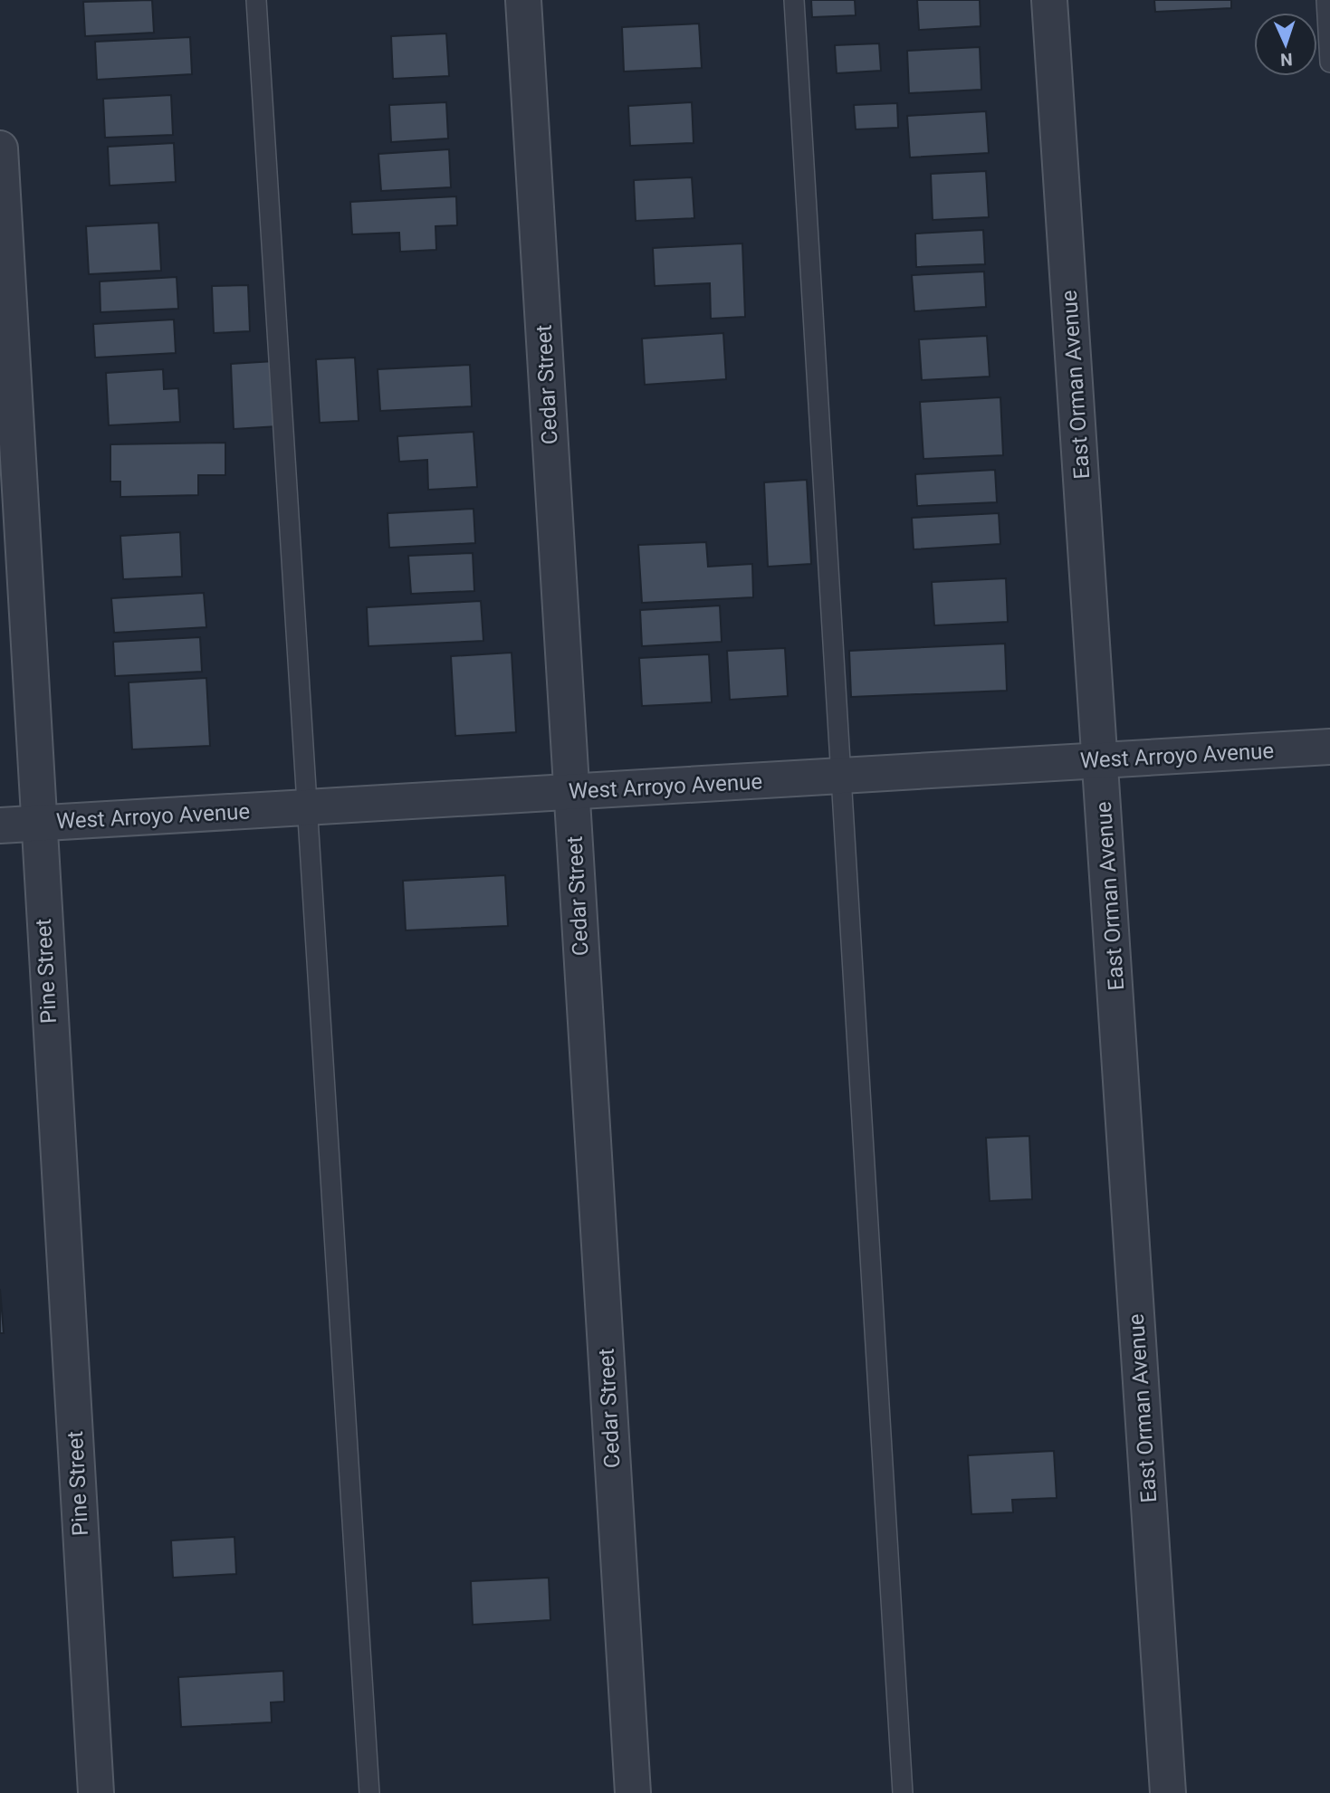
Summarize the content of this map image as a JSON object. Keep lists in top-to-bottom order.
{
  "streets": {
    "street": [
      "Cedar Street",
      "East Orman Avenue",
      "West Arroyo Avenue",
      "Pine Street"
    ]
  },
  "crossings": [
    ["Cedar Street", "West Arroyo Avenue"],
    ["East Orman Avenue", "West Arroyo Avenue"],
    ["West Arroyo Avenue", "Pine Street"]
  ],
  "north": "bottom"
}
